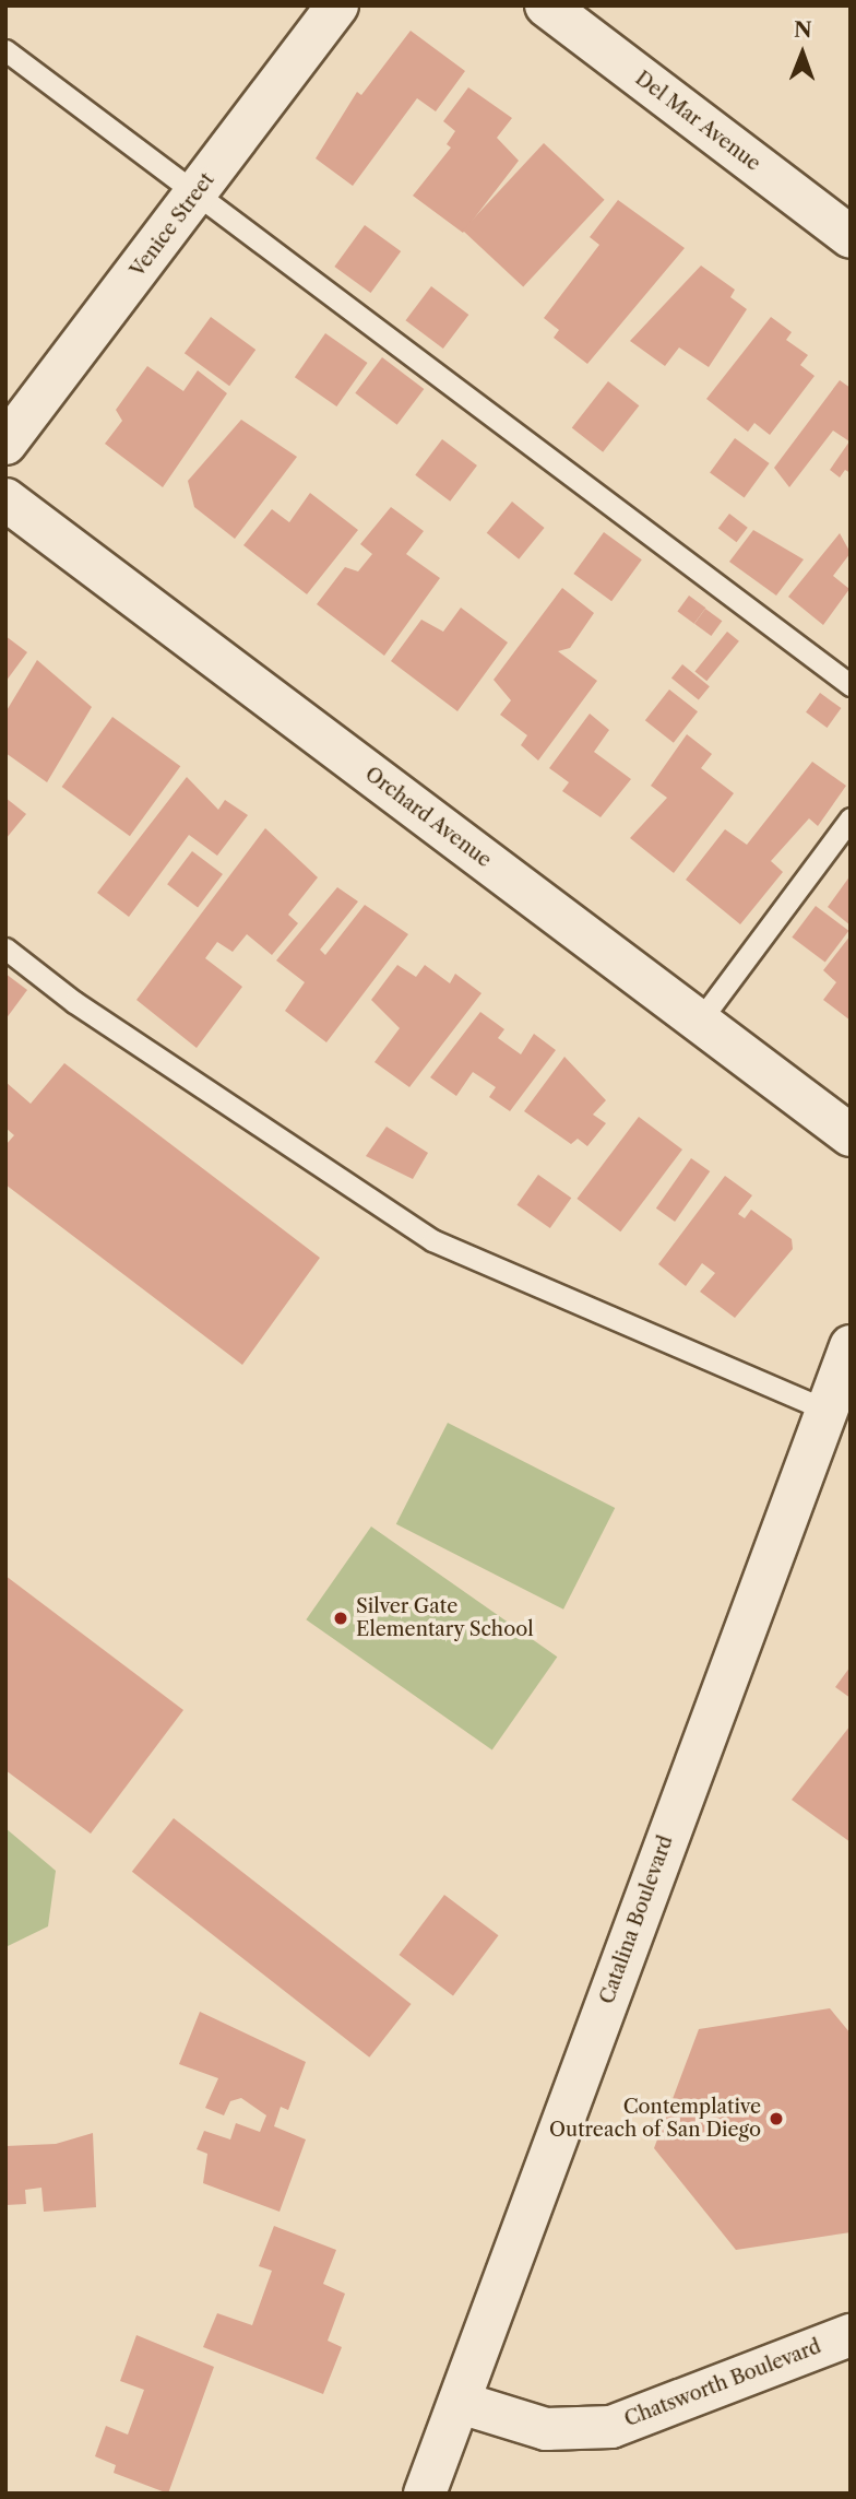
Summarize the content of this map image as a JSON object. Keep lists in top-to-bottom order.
{
  "streets": {
    "street": [
      "Del Mar Avenue",
      "Venice Street",
      "Orchard Avenue",
      "Catalina Boulevard",
      "Chatsworth Boulevard"
    ]
  },
  "crossings": [
    ["Catalina Boulevard", "Chatsworth Boulevard"]
  ],
  "places": ["Silver Gate Elementary School", "Contemplative Outreach of San Diego"],
  "north": "top"
}
